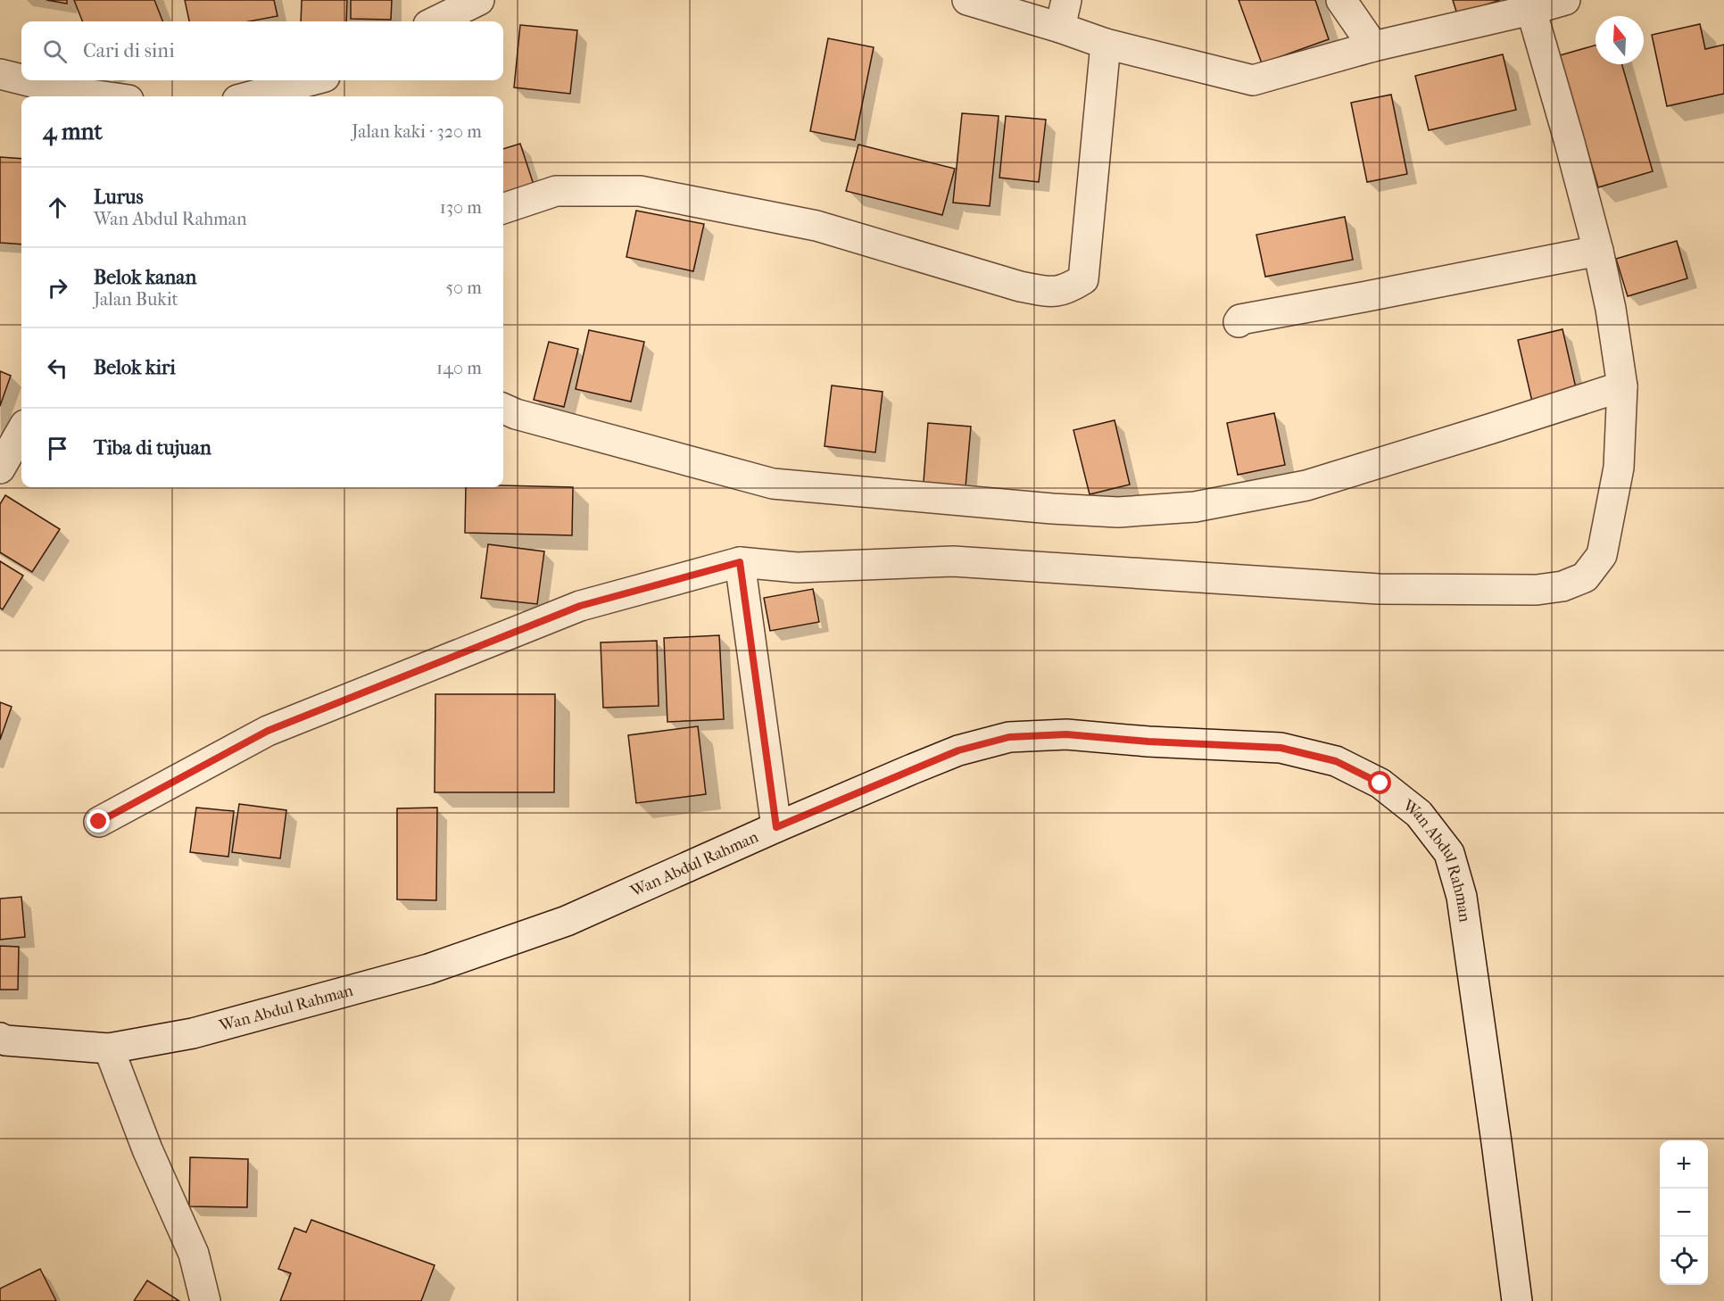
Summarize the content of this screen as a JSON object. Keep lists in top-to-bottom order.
{
  "streets": {
    "street": ["Wan Abdul Rahman"]
  },
  "north": "top",
  "page": {
    "search": "Cari di sini",
    "heading": ["4 mnt", "Jalan kaki · 320 m"],
    "list": [
      ["Lurus", "Wan Abdul Rahman", "130 m"],
      ["Belok kanan", "Jalan Bukit", "50 m"],
      ["Belok kiri", "140 m"],
      "Tiba di tujuan"
    ],
    "map_buttons": ["+", "−"]
  }
}
